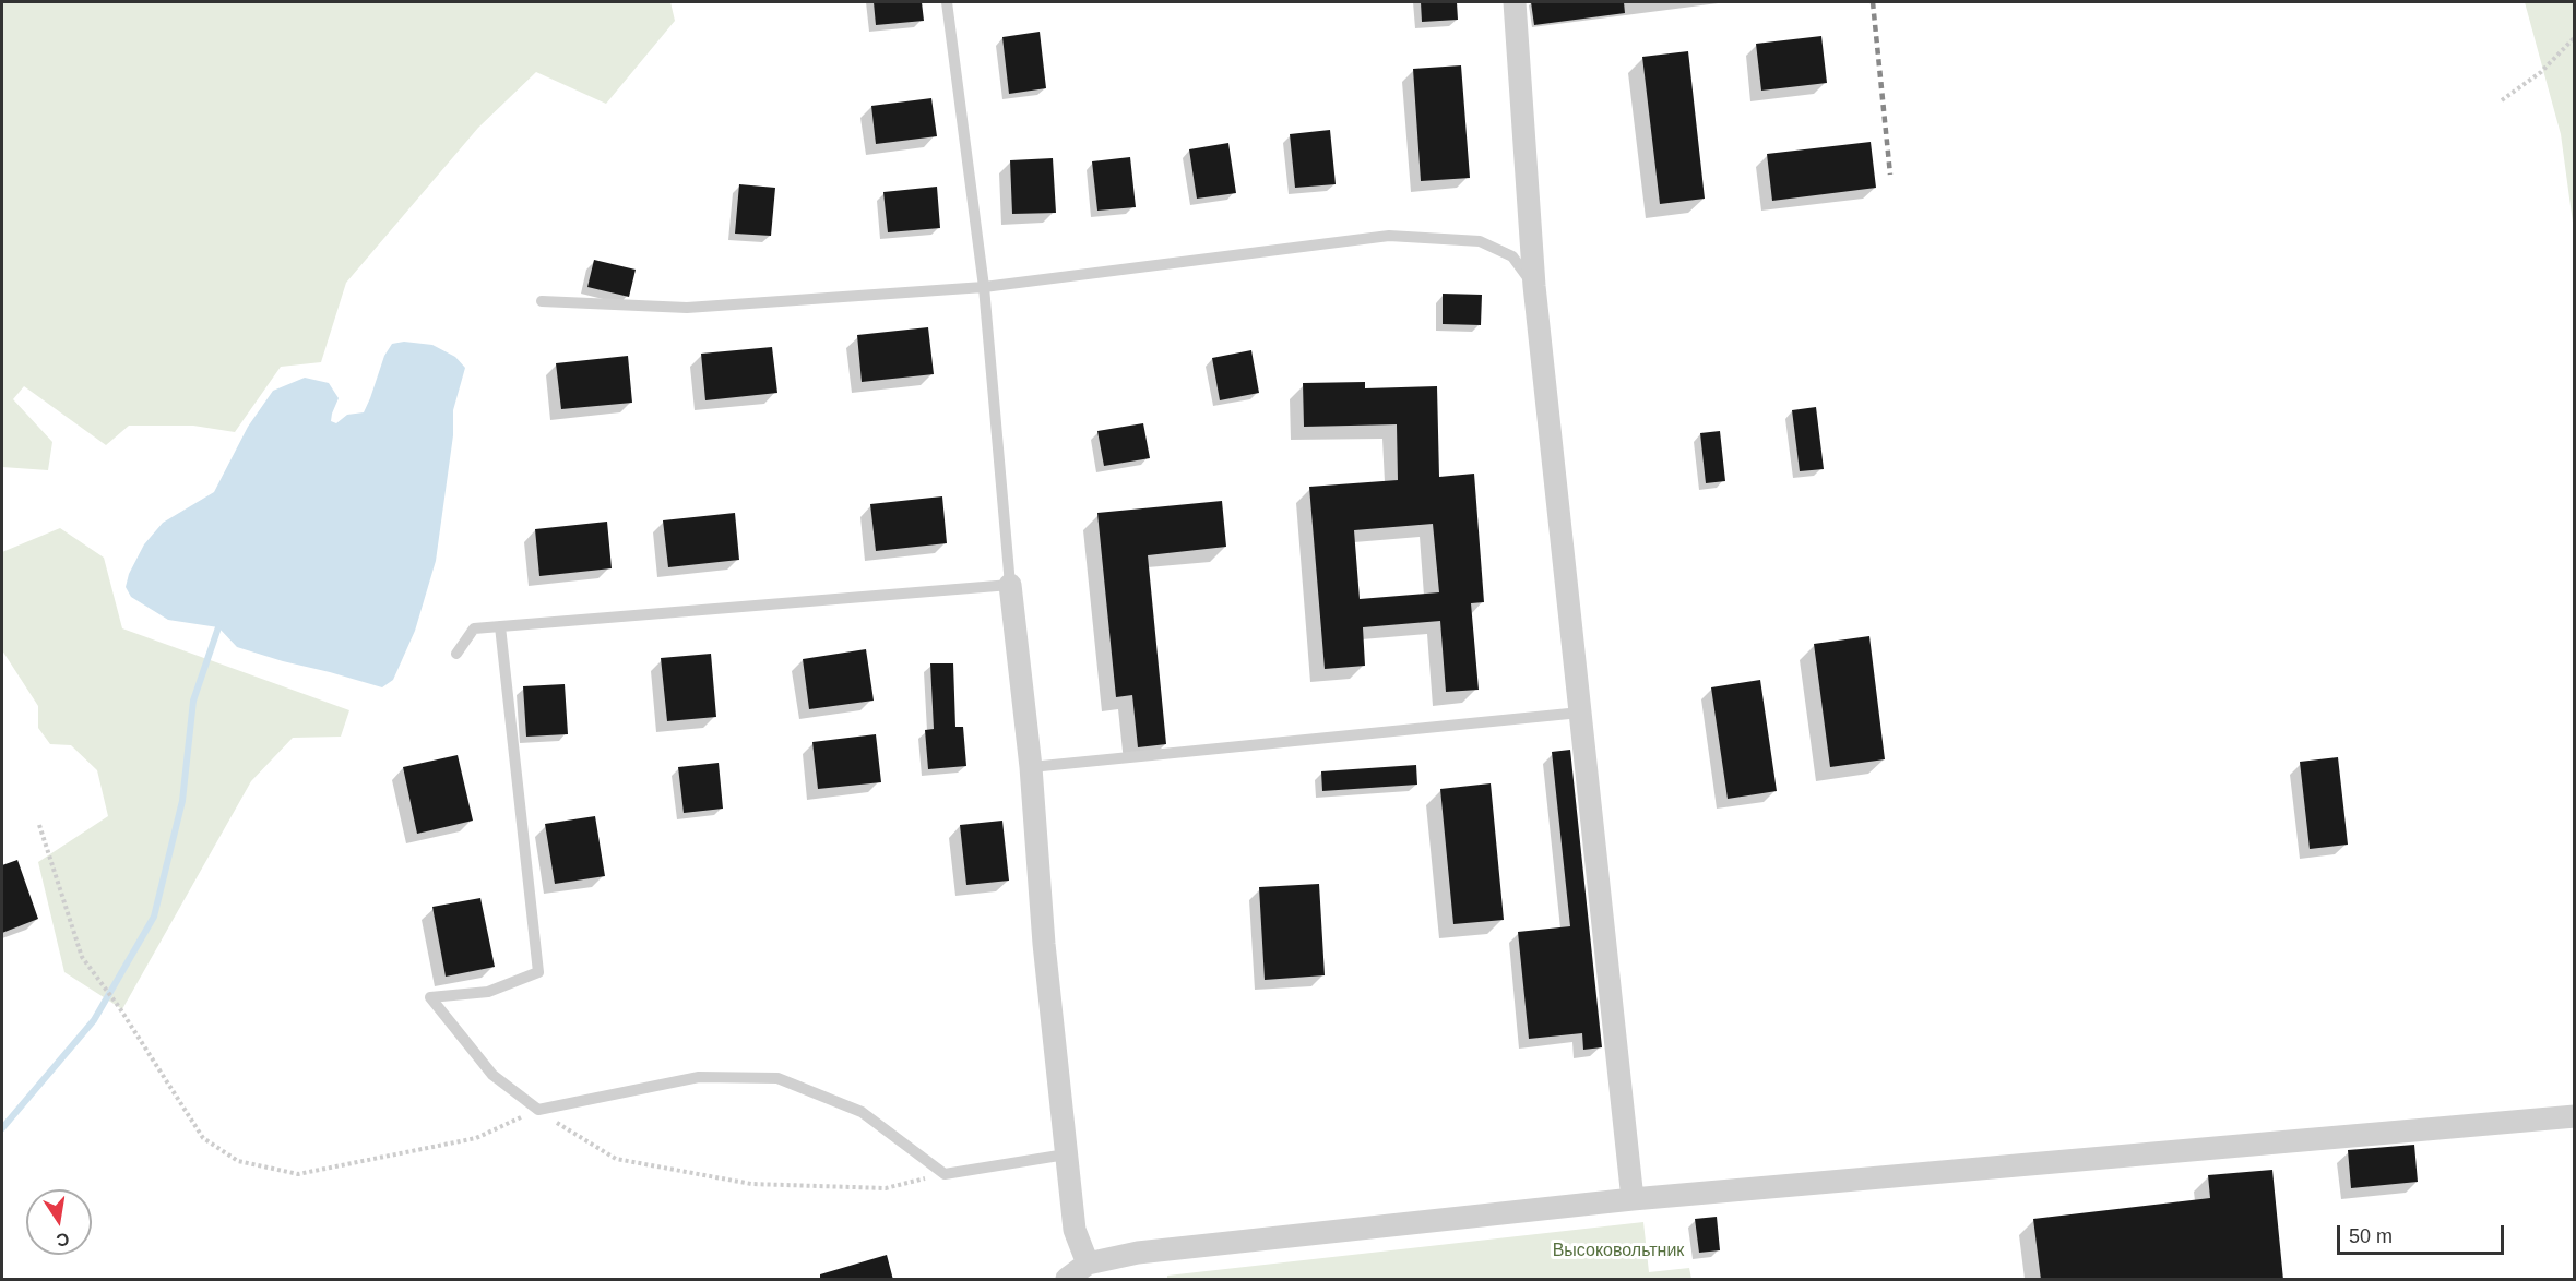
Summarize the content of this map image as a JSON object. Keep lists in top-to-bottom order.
{
  "parks": ["Высоковольтник"],
  "scale_bar": "50 m",
  "north": "bottom"
}
